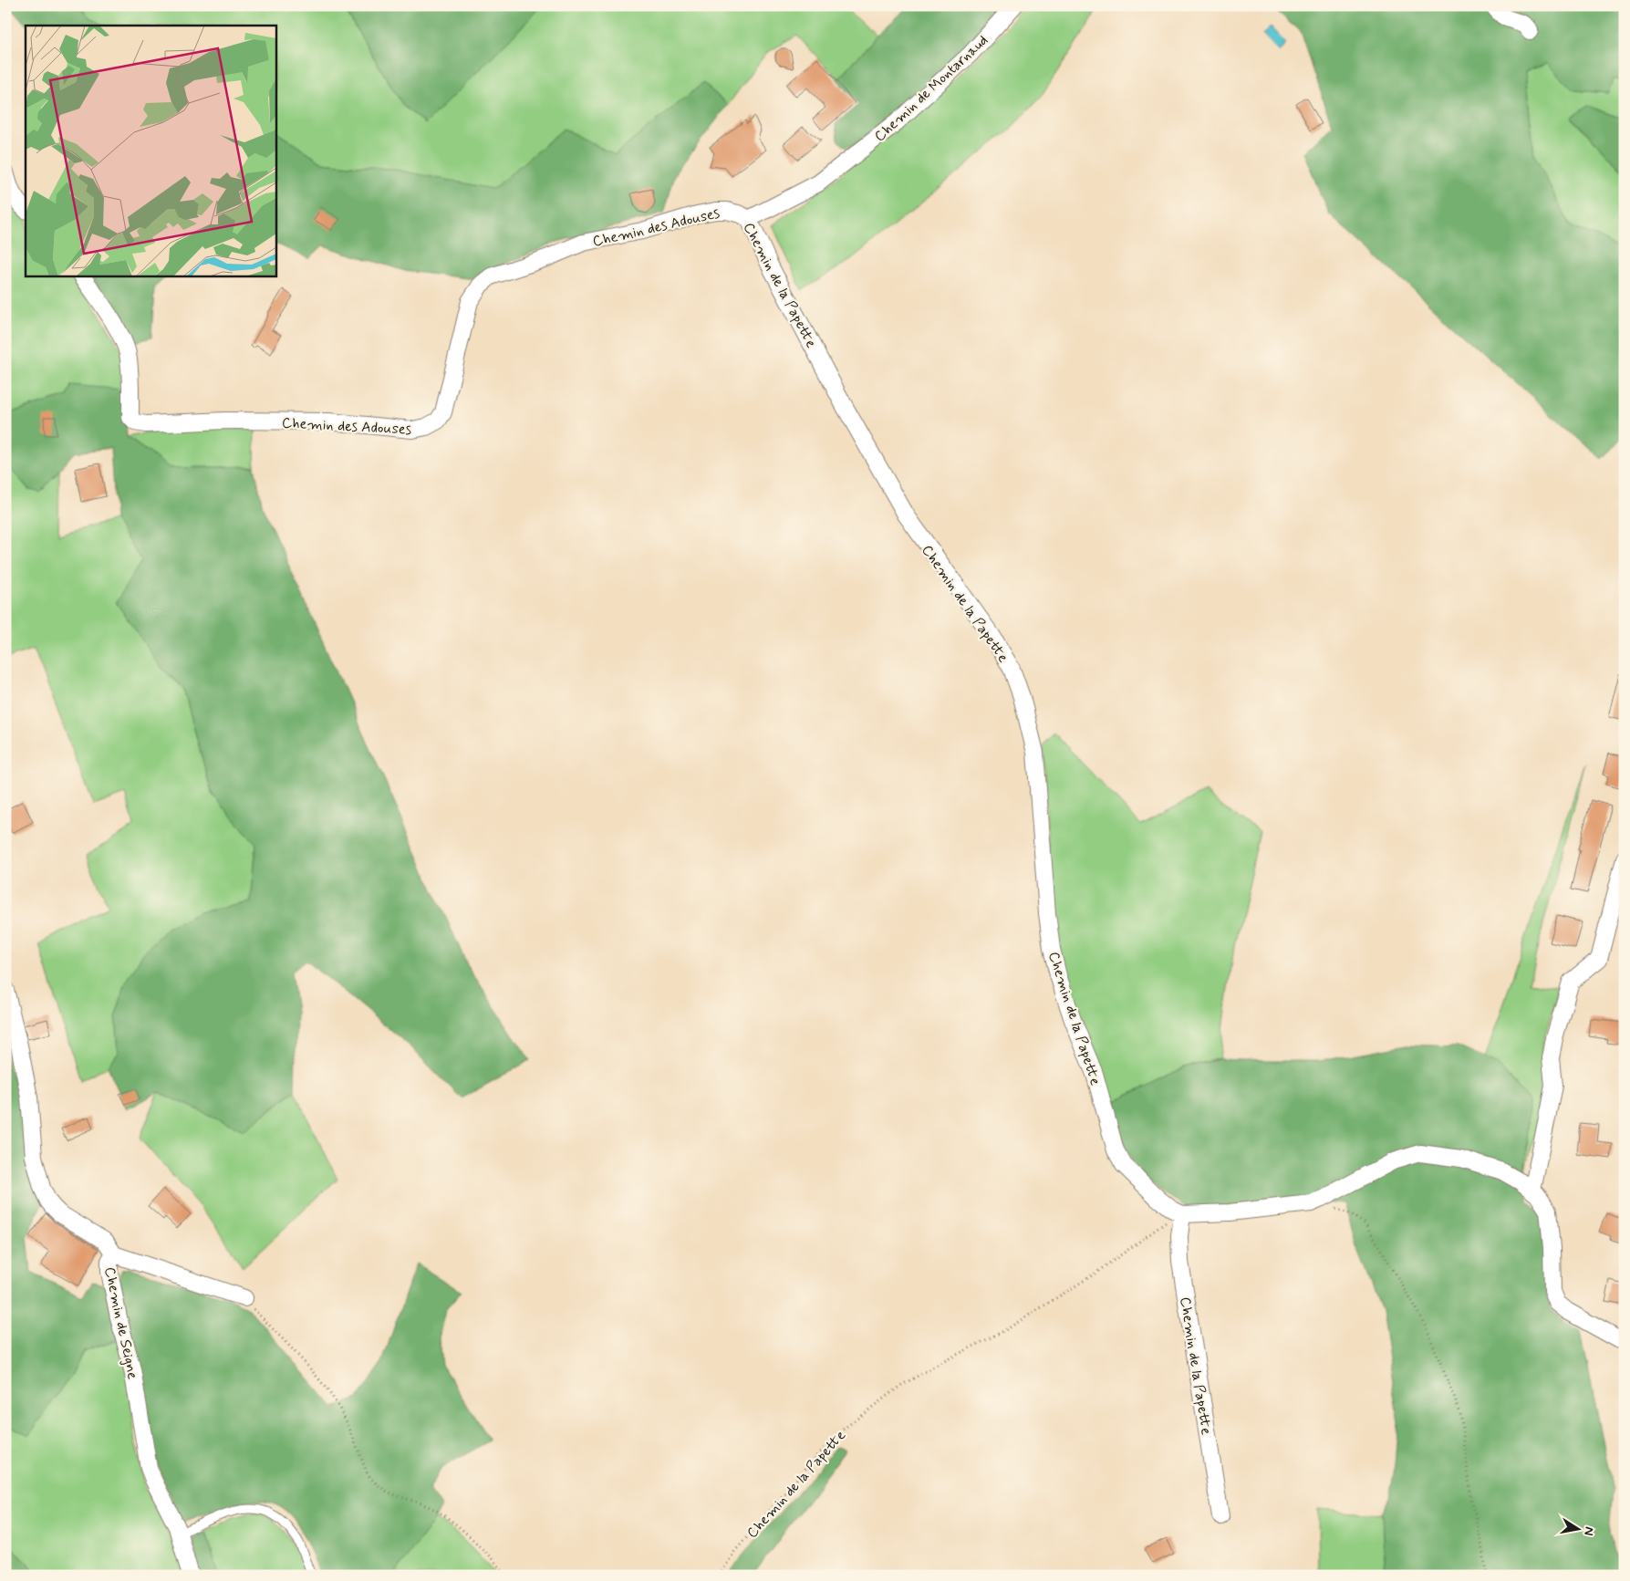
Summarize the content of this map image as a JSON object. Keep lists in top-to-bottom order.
{
  "streets": {
    "street": [
      "Chemin de Montarnaud",
      "Chemin des Adouses",
      "Chemin de la Papette",
      "Chemin de Seigne"
    ]
  },
  "crossings": [
    ["Chemin de Montarnaud", "Chemin des Adouses"],
    ["Chemin de Montarnaud", "Chemin de la Papette"],
    ["Chemin des Adouses", "Chemin de la Papette"]
  ],
  "north": "right"
}
